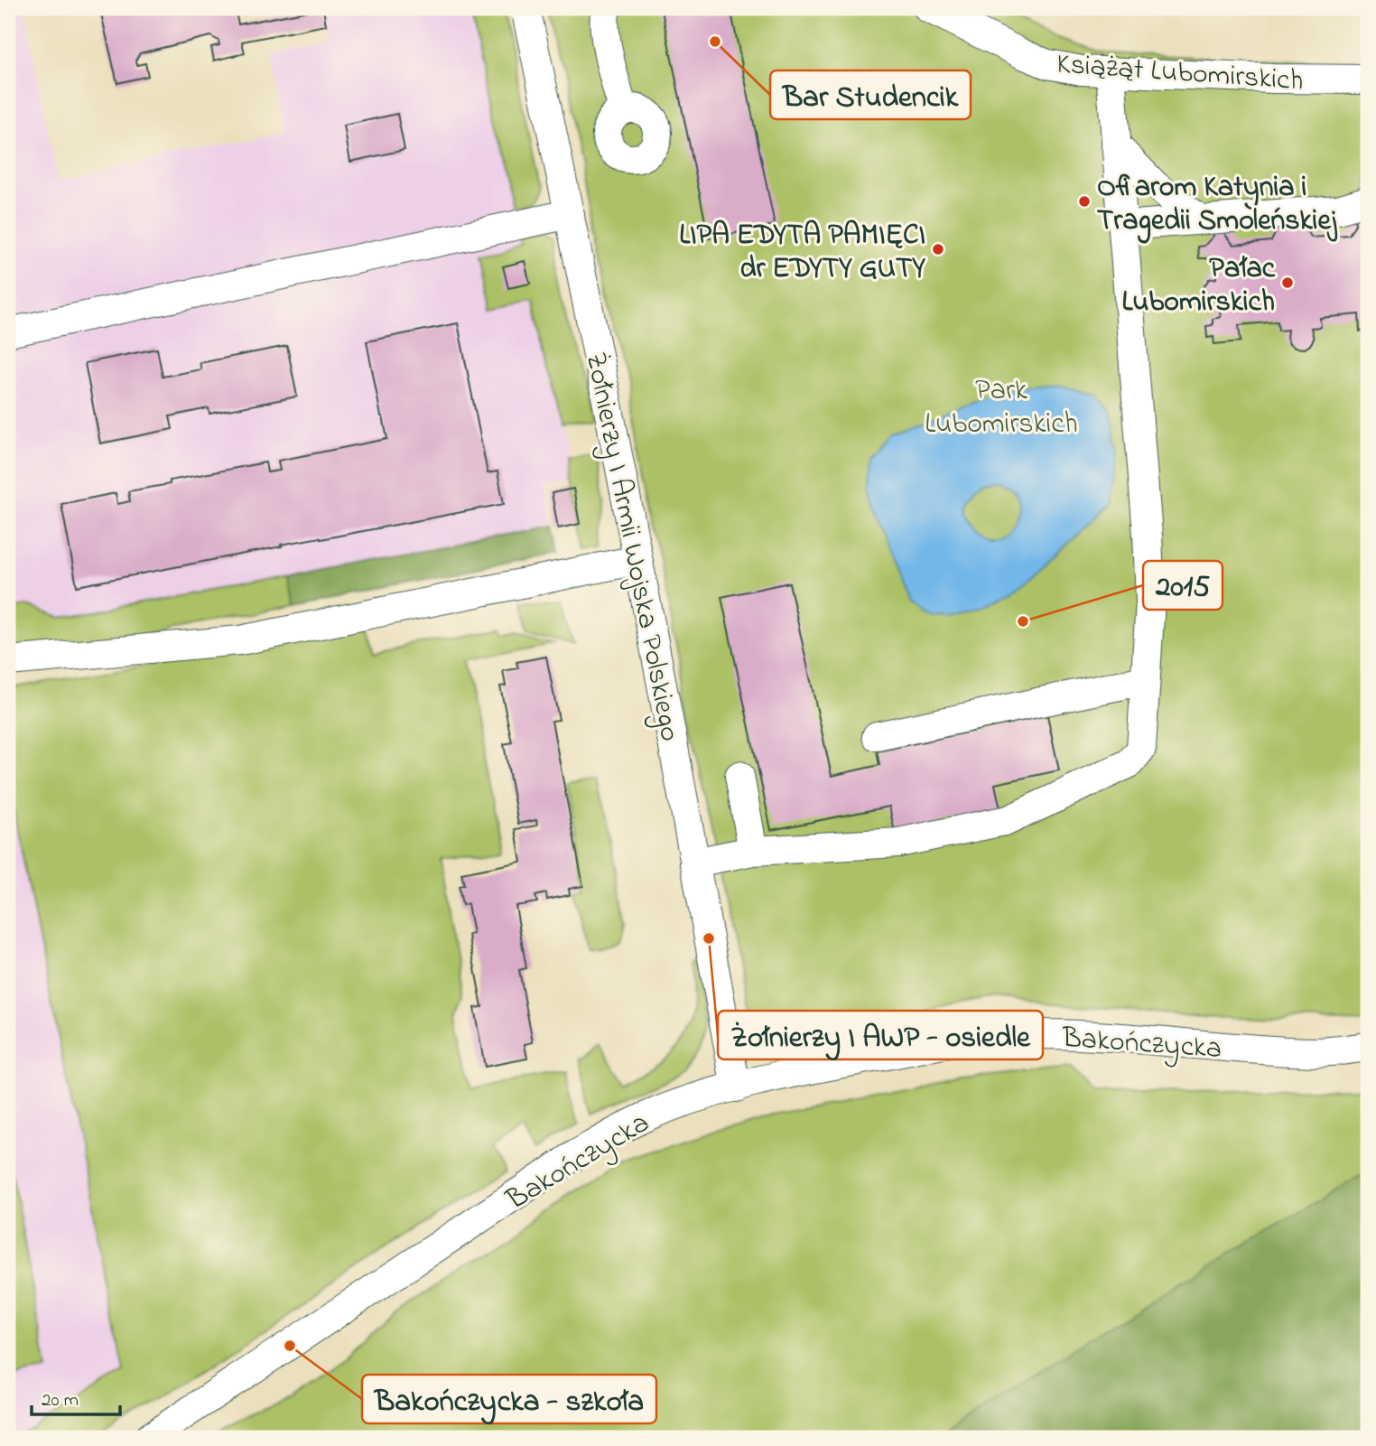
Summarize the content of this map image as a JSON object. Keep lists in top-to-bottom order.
{
  "streets": {
    "street": ["Książąt Lubomirskich", "Żołnierzy I Armii Wojska Polskiego", "Bakończycka"]
  },
  "crossings": [
    ["Żołnierzy I Armii Wojska Polskiego", "Bakończycka"]
  ],
  "parks": ["Park Lubomirskich"],
  "places": [
    "Bar Studencik",
    "Ofiarom Katynia i Tragedii Smoleńskiej",
    "LIPA EDYTA PAMIĘCI dr EDYTY GUTY",
    "Pałac Lubomirskich",
    "2015",
    "Żołnierzy I AWP - osiedle",
    "Bakończycka - szkoła"
  ],
  "scale_bar": "20 m"
}
